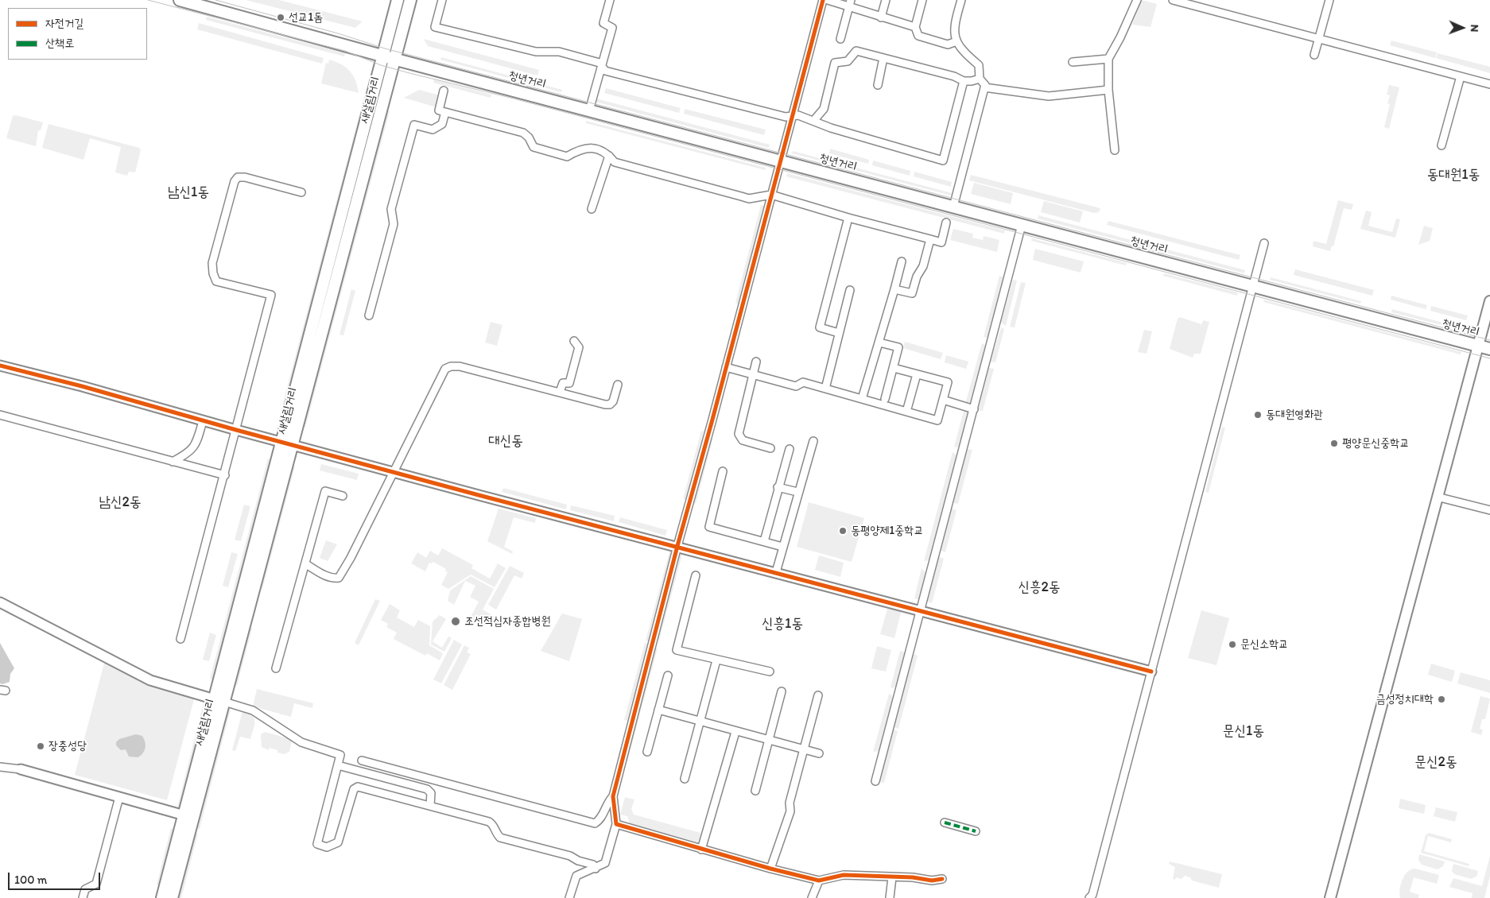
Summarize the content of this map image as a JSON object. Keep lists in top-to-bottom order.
{
  "streets": {
    "main road": ["청년거리", "새살림거리"]
  },
  "crossings": [
    ["청년거리", "새살림거리"]
  ],
  "districts": [
    "동대원1동",
    "남신1동",
    "대신동",
    "남신2동",
    "신흥2동",
    "신흥1동",
    "문신1동",
    "문신2동"
  ],
  "places": [
    "선교1돔",
    "동대원영화관",
    "평양문신중학교",
    "동평양제1중학교",
    "조선적십자종합병원",
    "문신소학교",
    "금성정치대학",
    "장충성당"
  ],
  "legend": ["자전거길", "산책로"],
  "scale_bar": "100 m",
  "north": "right"
}
